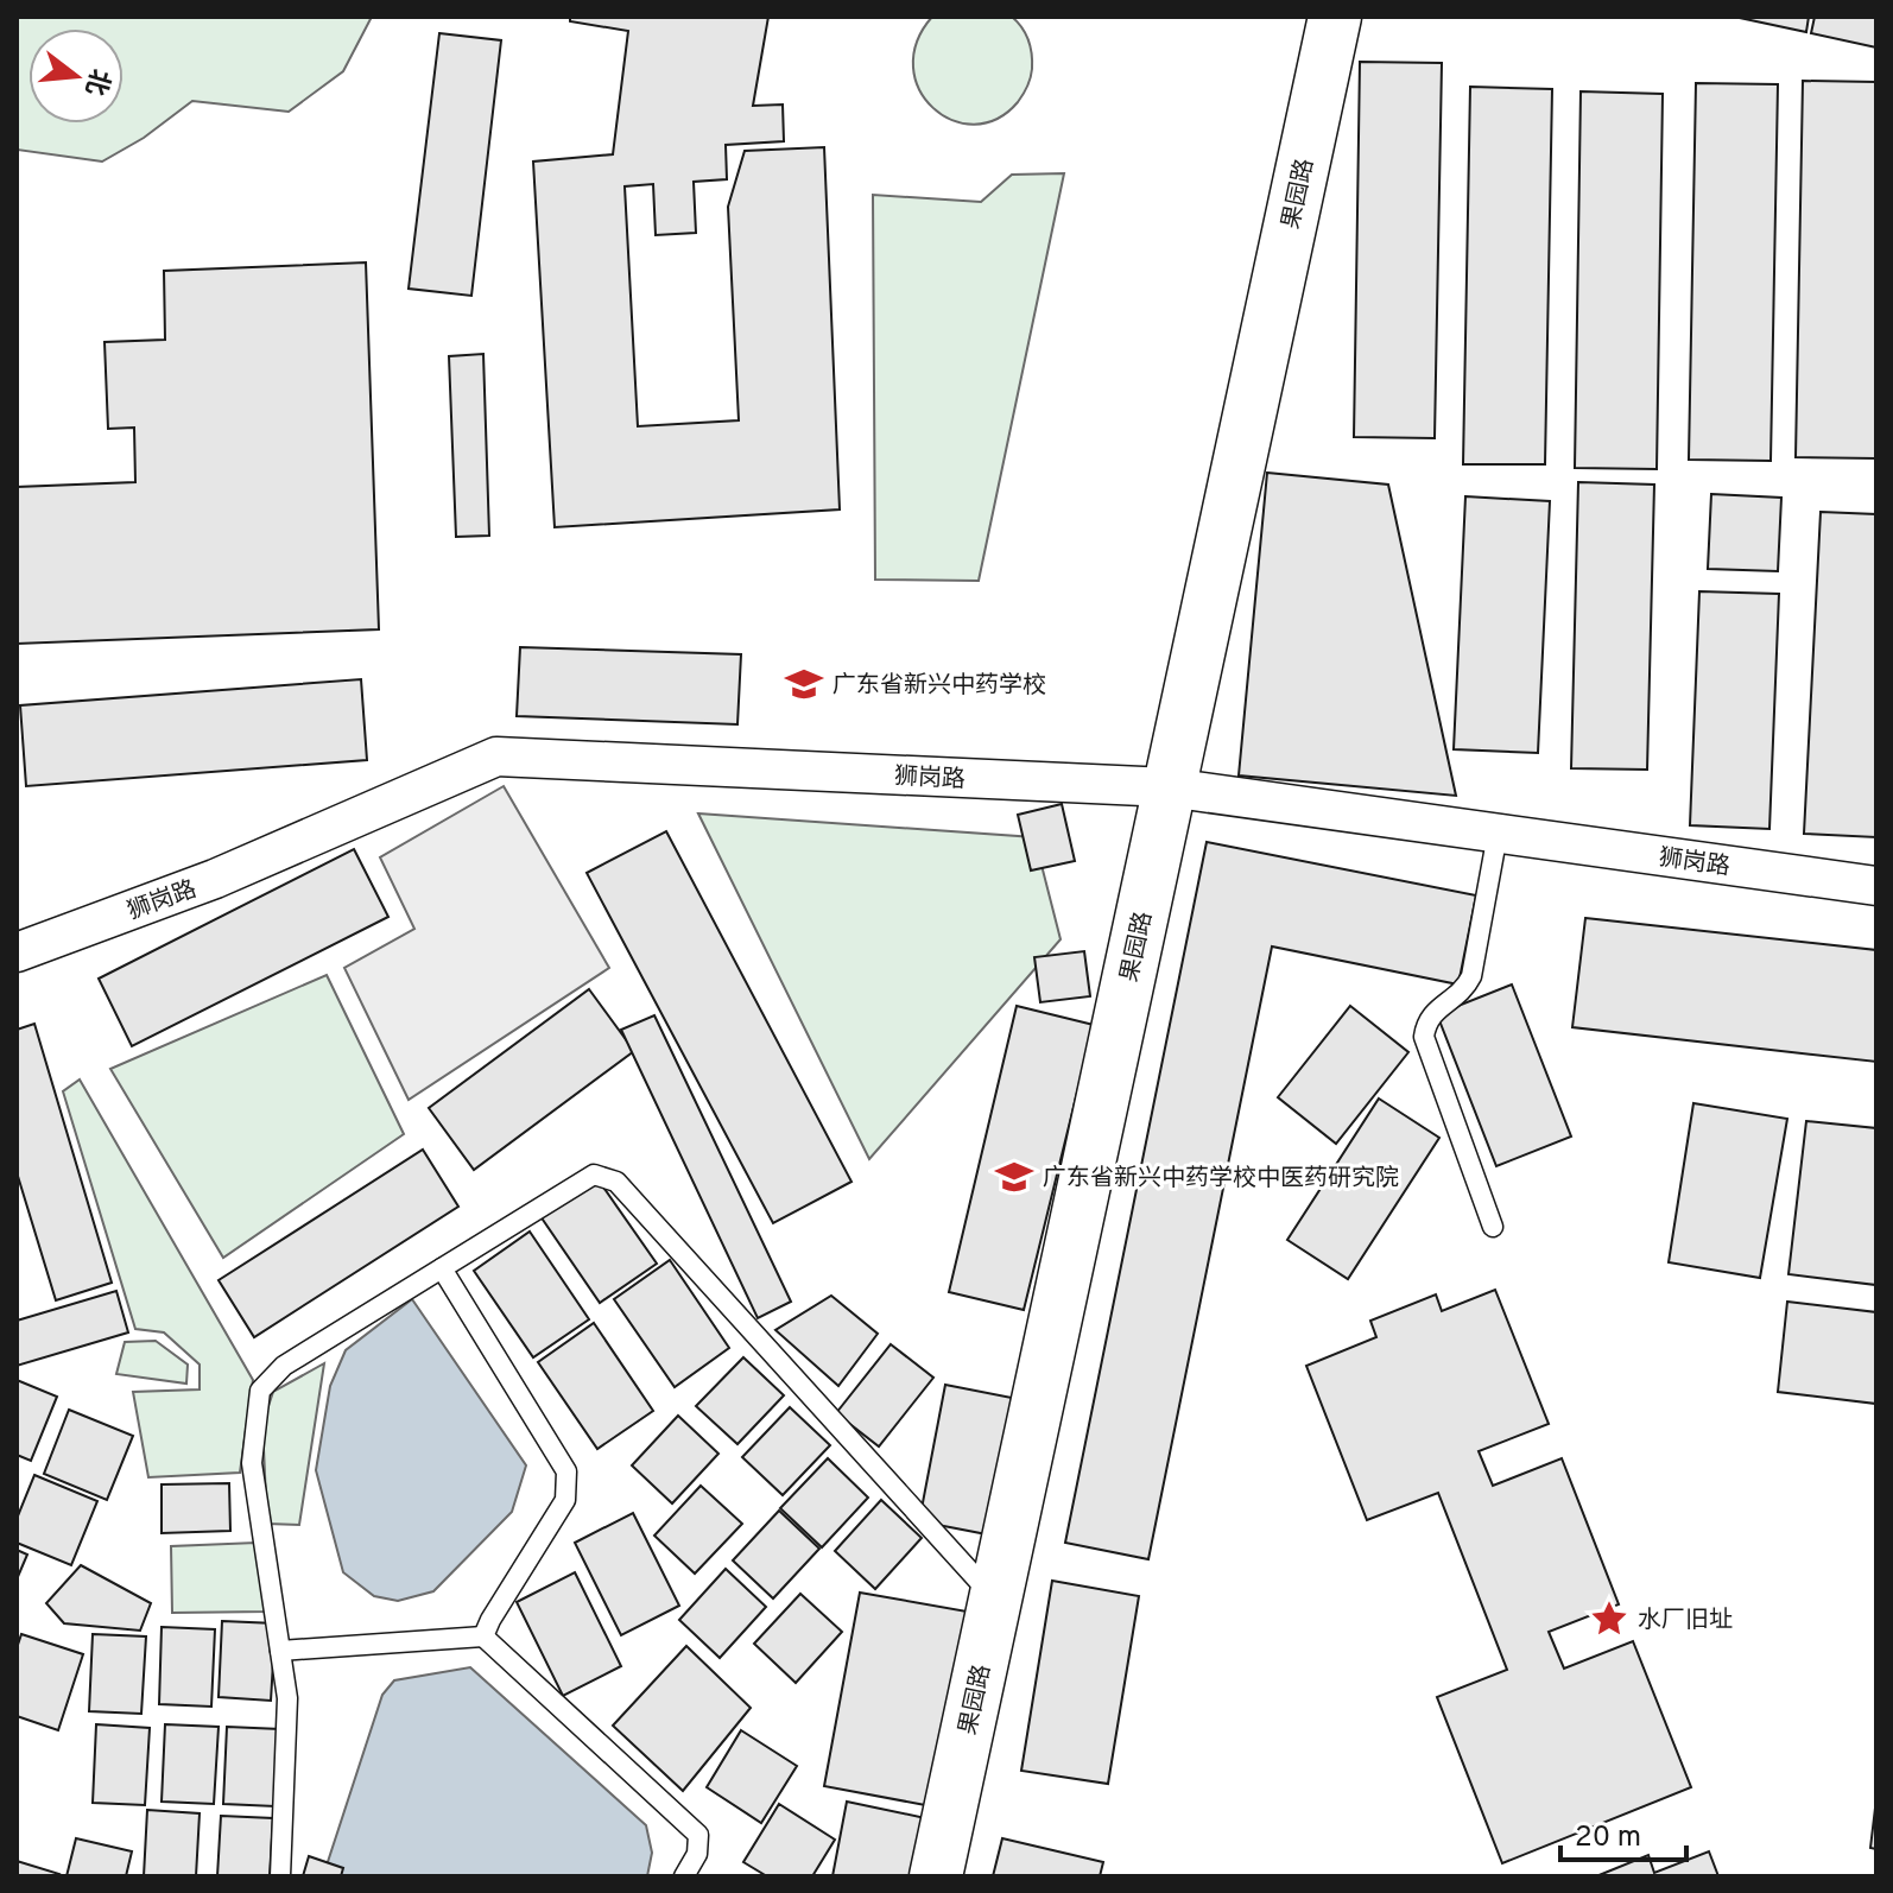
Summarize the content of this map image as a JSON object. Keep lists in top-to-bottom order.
{
  "streets": {
    "street": ["果园路", "狮岗路"]
  },
  "crossings": [
    ["果园路", "狮岗路"]
  ],
  "places": {
    "school or university": ["广东省新兴中药学校", "广东省新兴中药学校中医药研究院"],
    "place": ["水厂旧址"]
  },
  "scale_bar": "20 m",
  "north": "right"
}
